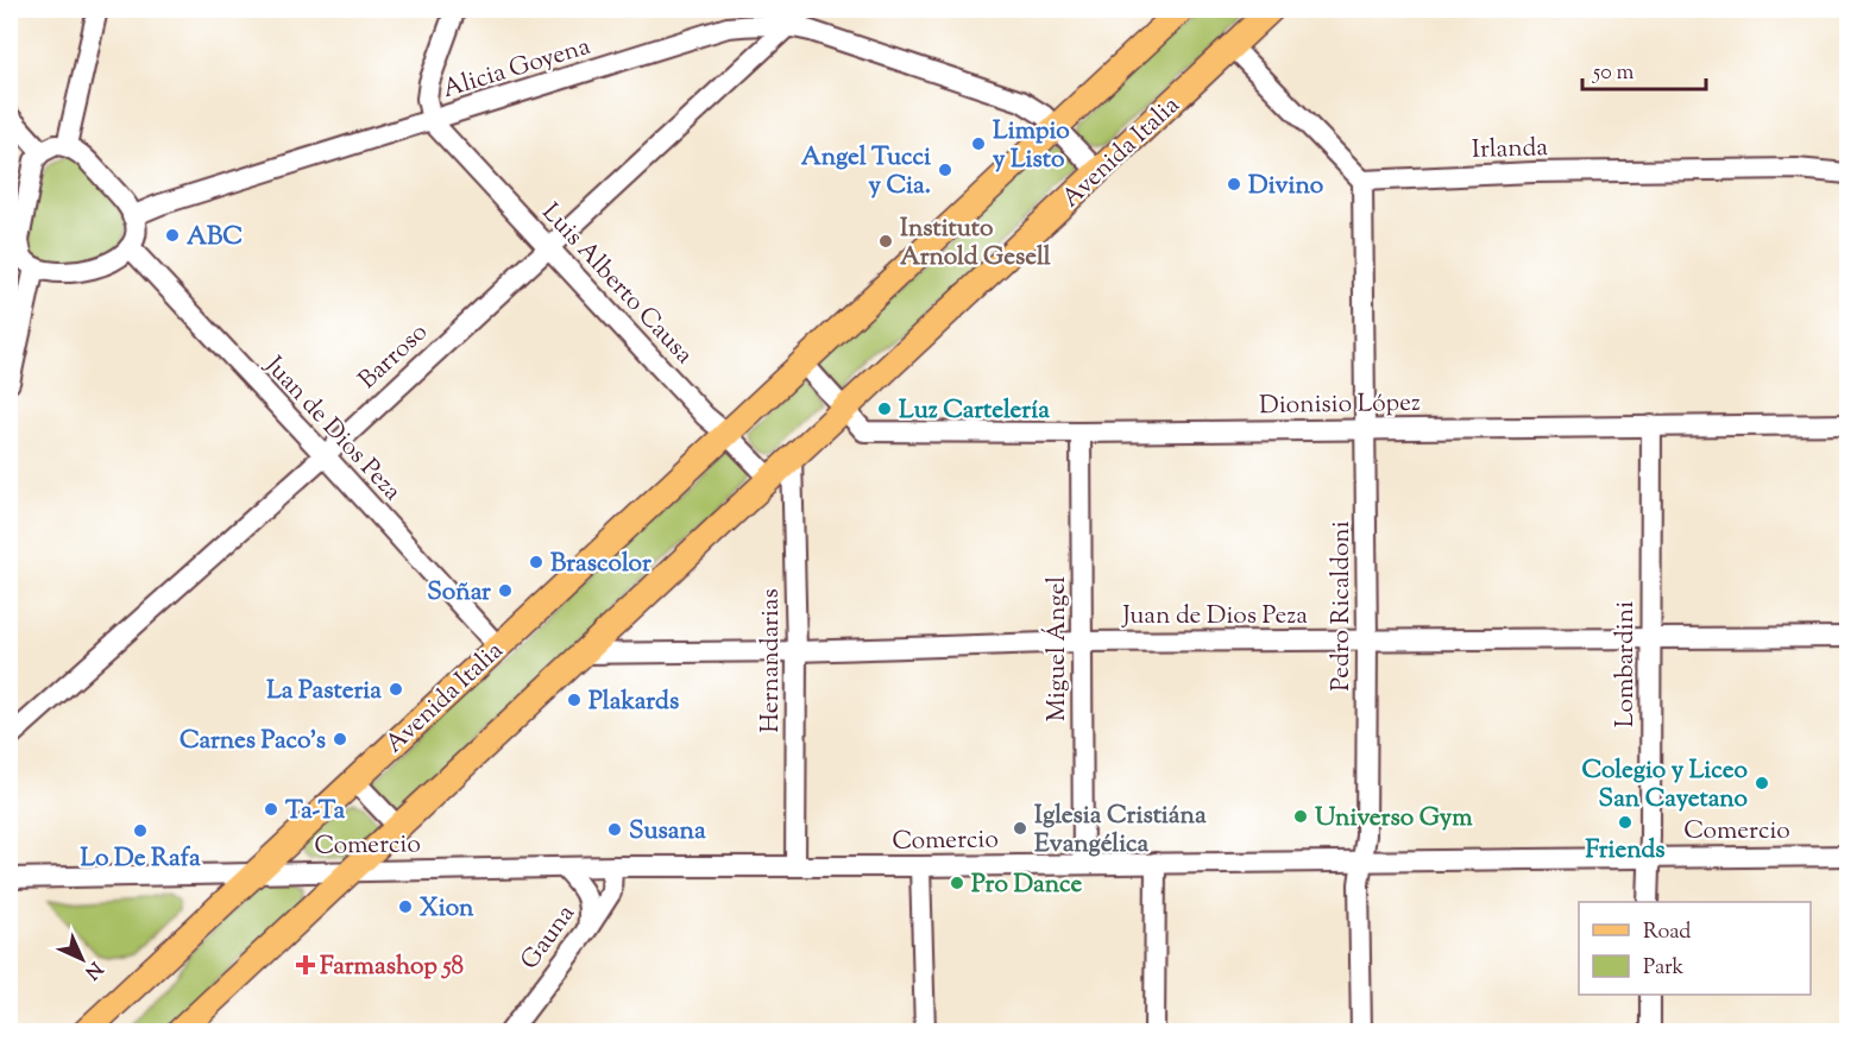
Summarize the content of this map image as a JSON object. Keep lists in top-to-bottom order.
{
  "streets": {
    "main road": ["Avenida Italia"],
    "street": [
      "Alicia Goyena",
      "Irlanda",
      "Luis Alberto Causa",
      "Barroso",
      "Dionisio López",
      "Juan de Dios Peza",
      "Pedro Ricaldoni",
      "Miguel Ángel",
      "Hernandarias",
      "Lombardini",
      "Comercio",
      "Gauna"
    ]
  },
  "crossings": [
    ["Alicia Goyena", "Avenida Italia"],
    ["Alicia Goyena", "Luis Alberto Causa"],
    ["Alicia Goyena", "Barroso"],
    ["Alicia Goyena", "Juan de Dios Peza"],
    ["Irlanda", "Pedro Ricaldoni"],
    ["Avenida Italia", "Luis Alberto Causa"],
    ["Avenida Italia", "Dionisio López"],
    ["Avenida Italia", "Juan de Dios Peza"],
    ["Avenida Italia", "Hernandarias"],
    ["Avenida Italia", "Comercio"],
    ["Luis Alberto Causa", "Barroso"],
    ["Barroso", "Juan de Dios Peza"],
    ["Dionisio López", "Pedro Ricaldoni"],
    ["Dionisio López", "Miguel Ángel"],
    ["Dionisio López", "Lombardini"],
    ["Juan de Dios Peza", "Pedro Ricaldoni"],
    ["Juan de Dios Peza", "Miguel Ángel"],
    ["Juan de Dios Peza", "Hernandarias"],
    ["Juan de Dios Peza", "Lombardini"],
    ["Pedro Ricaldoni", "Comercio"],
    ["Miguel Ángel", "Comercio"],
    ["Hernandarias", "Comercio"],
    ["Lombardini", "Comercio"],
    ["Comercio", "Gauna"]
  ],
  "places": {
    "other": [
      "Limpio y Listo",
      "Angel Tucci y Cia.",
      "Divino",
      "ABC",
      "Instituto Arnold Gesell",
      "Luz Cartelería",
      "Brascolor",
      "Soñar",
      "La Pasteria",
      "Plakards",
      "Carnes Paco's",
      "Colegio y Liceo San Cayetano",
      "Ta-Ta",
      "Universo Gym",
      "Friends",
      "Iglesia Cristiána Evangélica",
      "Susana",
      "Lo De Rafa",
      "Pro Dance",
      "Xion"
    ],
    "health": ["Farmashop 58"]
  },
  "legend": ["Road", "Park"],
  "scale_bar": "50 m",
  "north": "bottom right"
}
